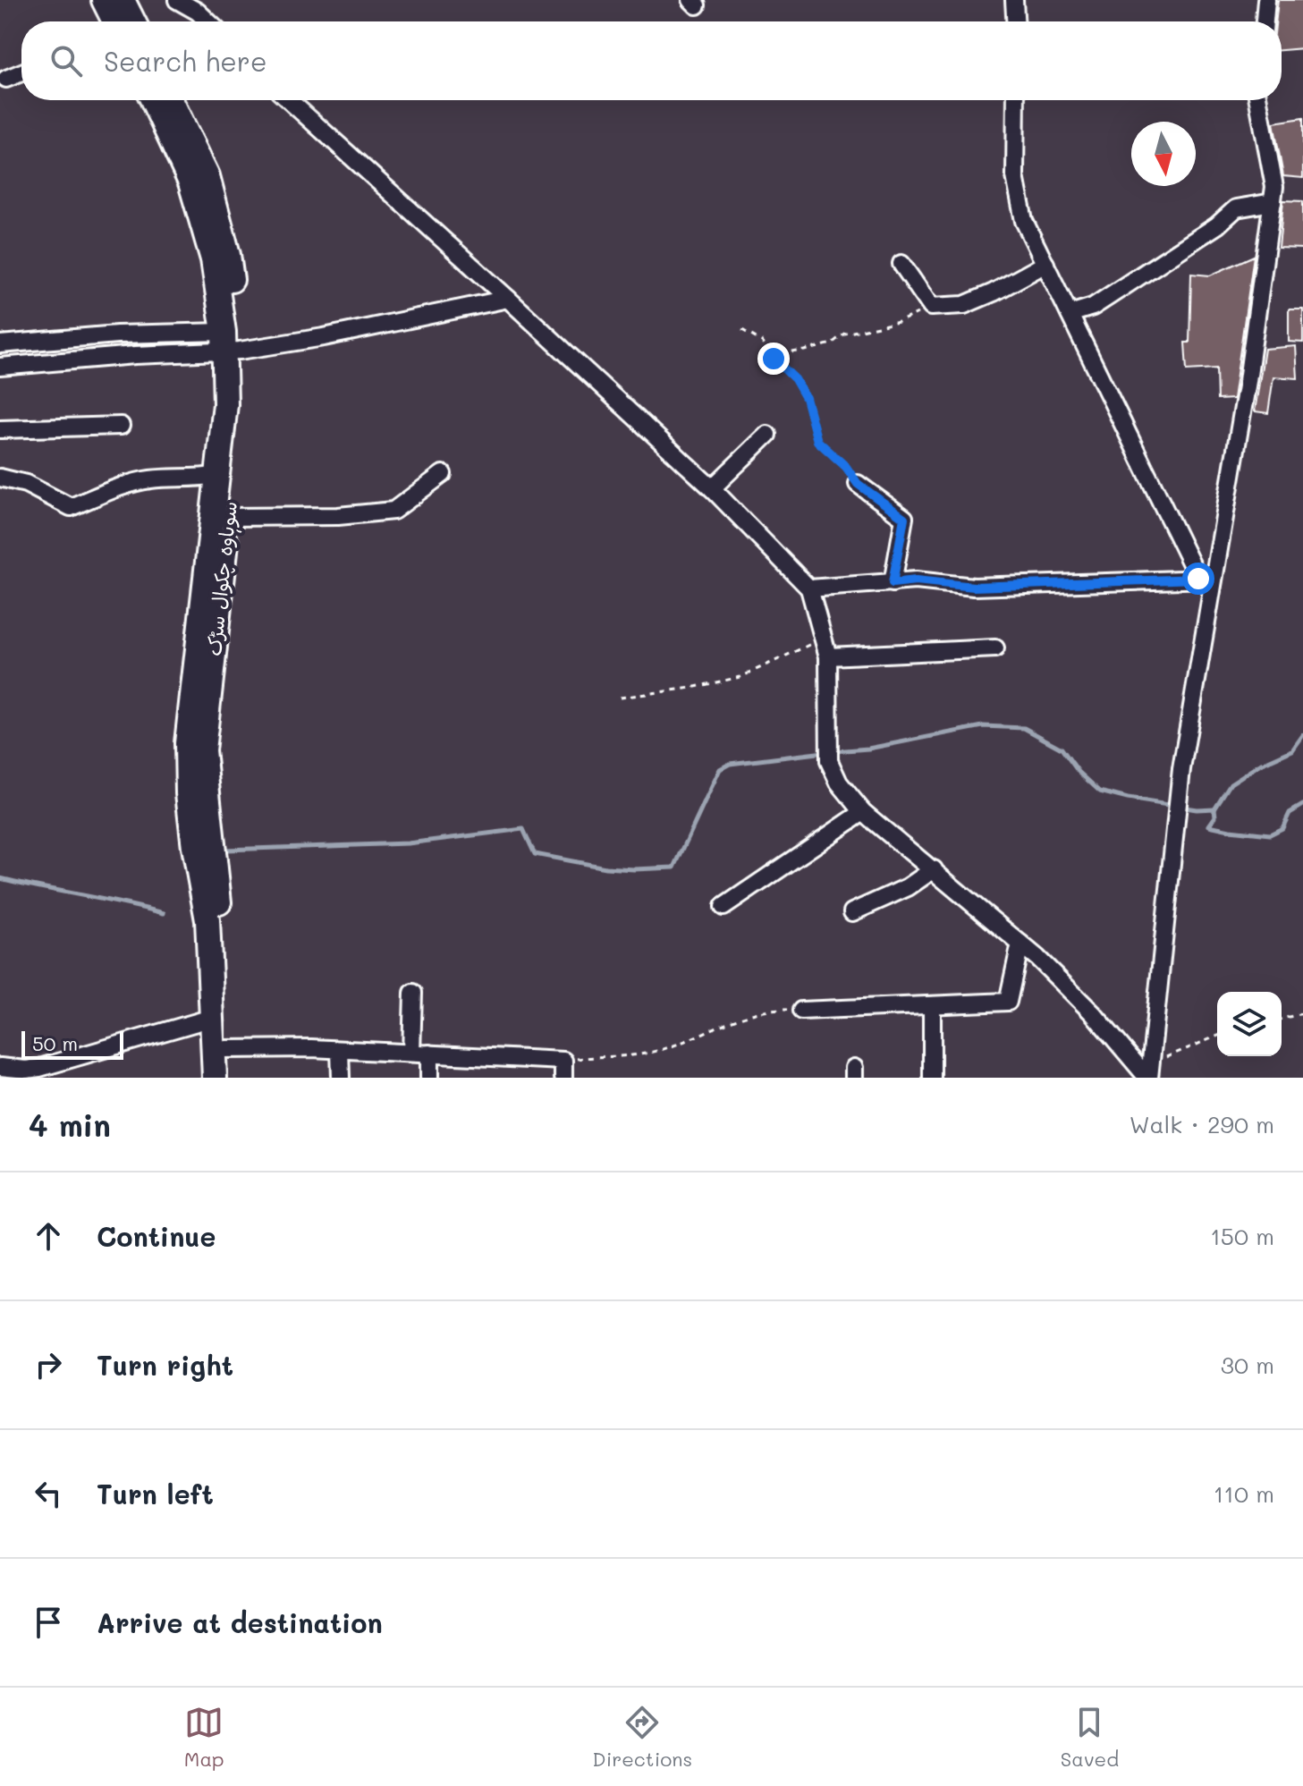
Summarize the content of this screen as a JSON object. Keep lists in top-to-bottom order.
{
  "streets": {
    "highway": ["سوہاوہ چکوال سڑک"]
  },
  "scale_bar": "50 m",
  "north": "bottom",
  "page": {
    "search": "Search here",
    "scale": "50 m",
    "heading": ["4 min", "Walk · 290 m"],
    "list": [
      ["Continue", "150 m"],
      ["Turn right", "30 m"],
      ["Turn left", "110 m"],
      "Arrive at destination"
    ],
    "nav": ["Map", "Directions", "Saved"]
  }
}
